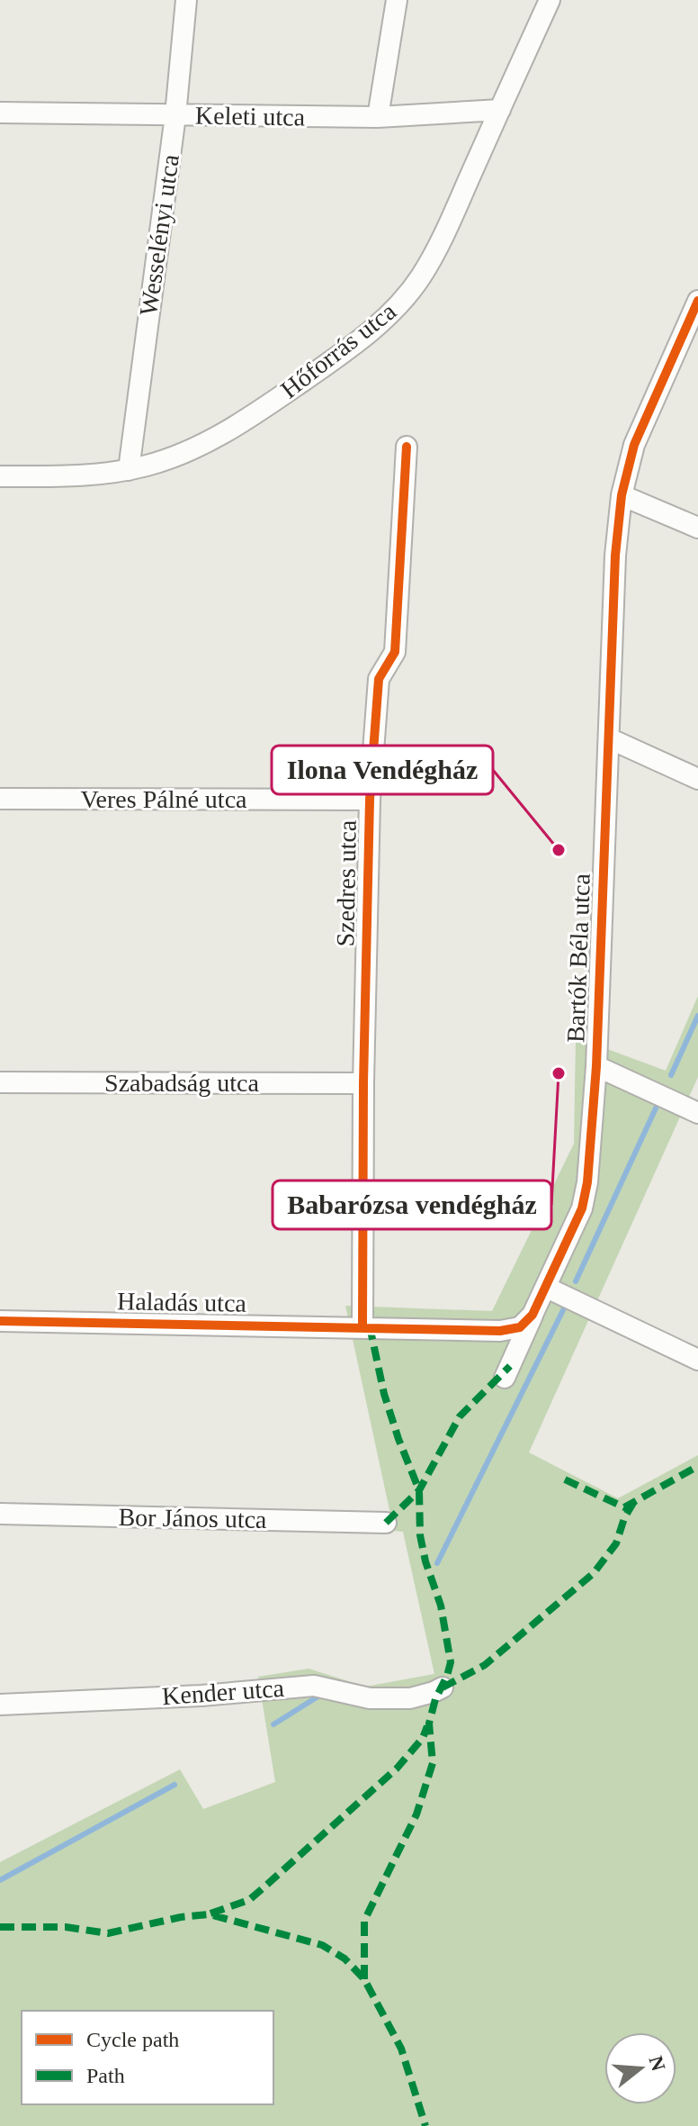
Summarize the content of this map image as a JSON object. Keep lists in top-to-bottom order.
{
  "streets": {
    "street": [
      "Keleti utca",
      "Wesselényi utca",
      "Hőforrás utca",
      "Veres Pálné utca",
      "Szedres utca",
      "Bartók Béla utca",
      "Szabadság utca",
      "Haladás utca",
      "Bor János utca",
      "Kender utca"
    ]
  },
  "crossings": [
    ["Keleti utca", "Wesselényi utca"],
    ["Keleti utca", "Hőforrás utca"],
    ["Wesselényi utca", "Hőforrás utca"],
    ["Veres Pálné utca", "Szedres utca"],
    ["Szedres utca", "Szabadság utca"],
    ["Szedres utca", "Haladás utca"]
  ],
  "places": ["Ilona Vendégház", "Babarózsa vendégház"],
  "legend": ["Cycle path", "Path"],
  "north": "right"
}
